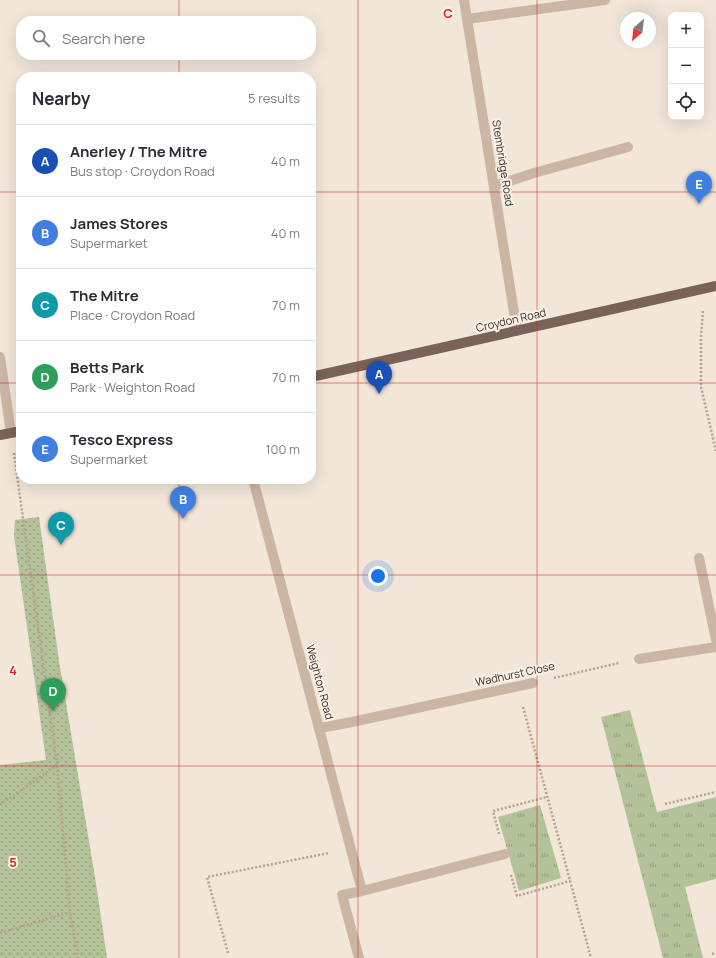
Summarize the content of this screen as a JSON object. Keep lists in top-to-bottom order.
{
  "streets": {
    "main road": ["Croydon Road"],
    "street": ["Stembridge Road", "Wadhurst Close", "Weighton Road"]
  },
  "crossings": [
    ["Stembridge Road", "Croydon Road"],
    ["Wadhurst Close", "Weighton Road"]
  ],
  "north": "bottom left",
  "page": {
    "map_buttons": ["+", "−"],
    "search": "Search here",
    "heading": ["Nearby", "5 results"],
    "list": [
      {
        "mark": "A",
        "name": "Anerley / The Mitre",
        "note": "Bus stop · Croydon Road",
        "value": "40 m"
      },
      {
        "mark": "B",
        "name": "James Stores",
        "note": "Supermarket",
        "value": "40 m"
      },
      {
        "mark": "C",
        "name": "The Mitre",
        "note": "Place · Croydon Road",
        "value": "70 m"
      },
      {
        "mark": "D",
        "name": "Betts Park",
        "note": "Park · Weighton Road",
        "value": "70 m"
      },
      {
        "mark": "E",
        "name": "Tesco Express",
        "note": "Supermarket",
        "value": "100 m"
      }
    ],
    "pins": [
      "E",
      "A",
      "B",
      "C",
      "D"
    ]
  },
  "grid": {
    "columns": ["C"],
    "rows": ["4", "5"]
  }
}
